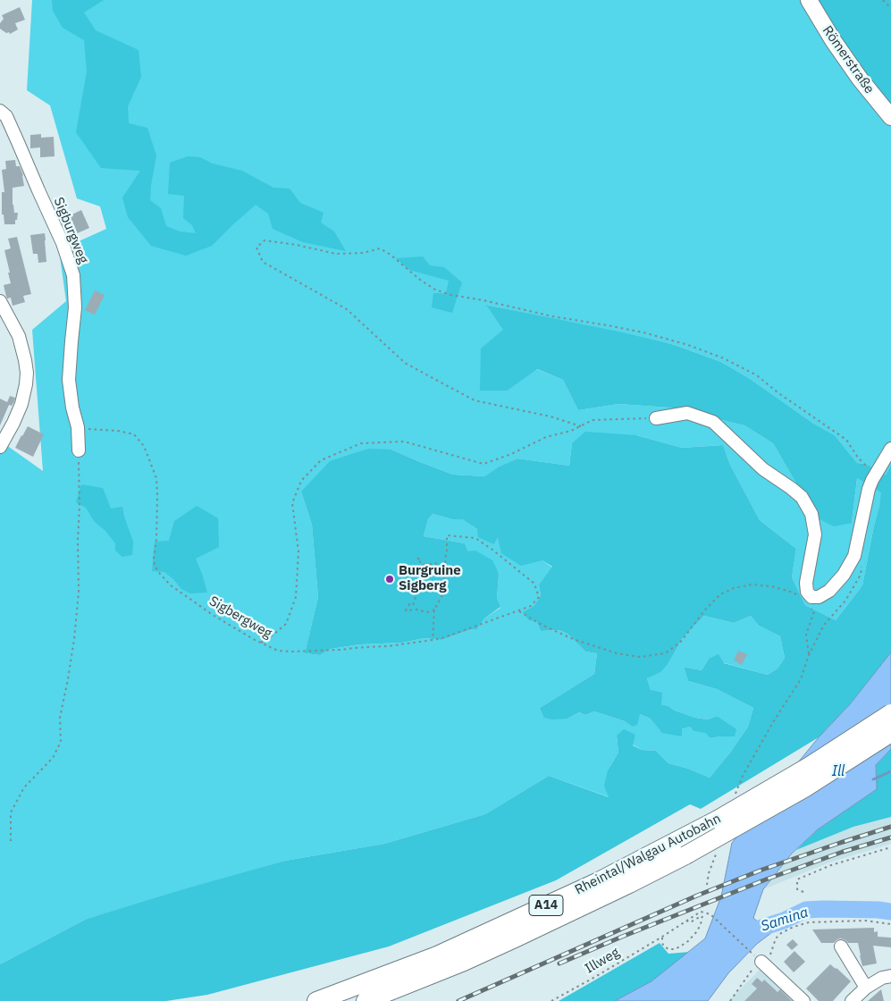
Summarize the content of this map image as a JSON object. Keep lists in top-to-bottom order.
{
  "streets": {
    "highway": ["Rheintal/Walgau Autobahn", "A14"],
    "main road": ["Römerstraße"],
    "street": ["Sigburgweg"],
    "path": ["Sigbergweg", "Illweg"]
  },
  "crossings": [
    ["Sigburgweg", "Sigbergweg"]
  ],
  "water": ["Ill", "Samina"],
  "places": ["Burgruine Sigberg"]
}
